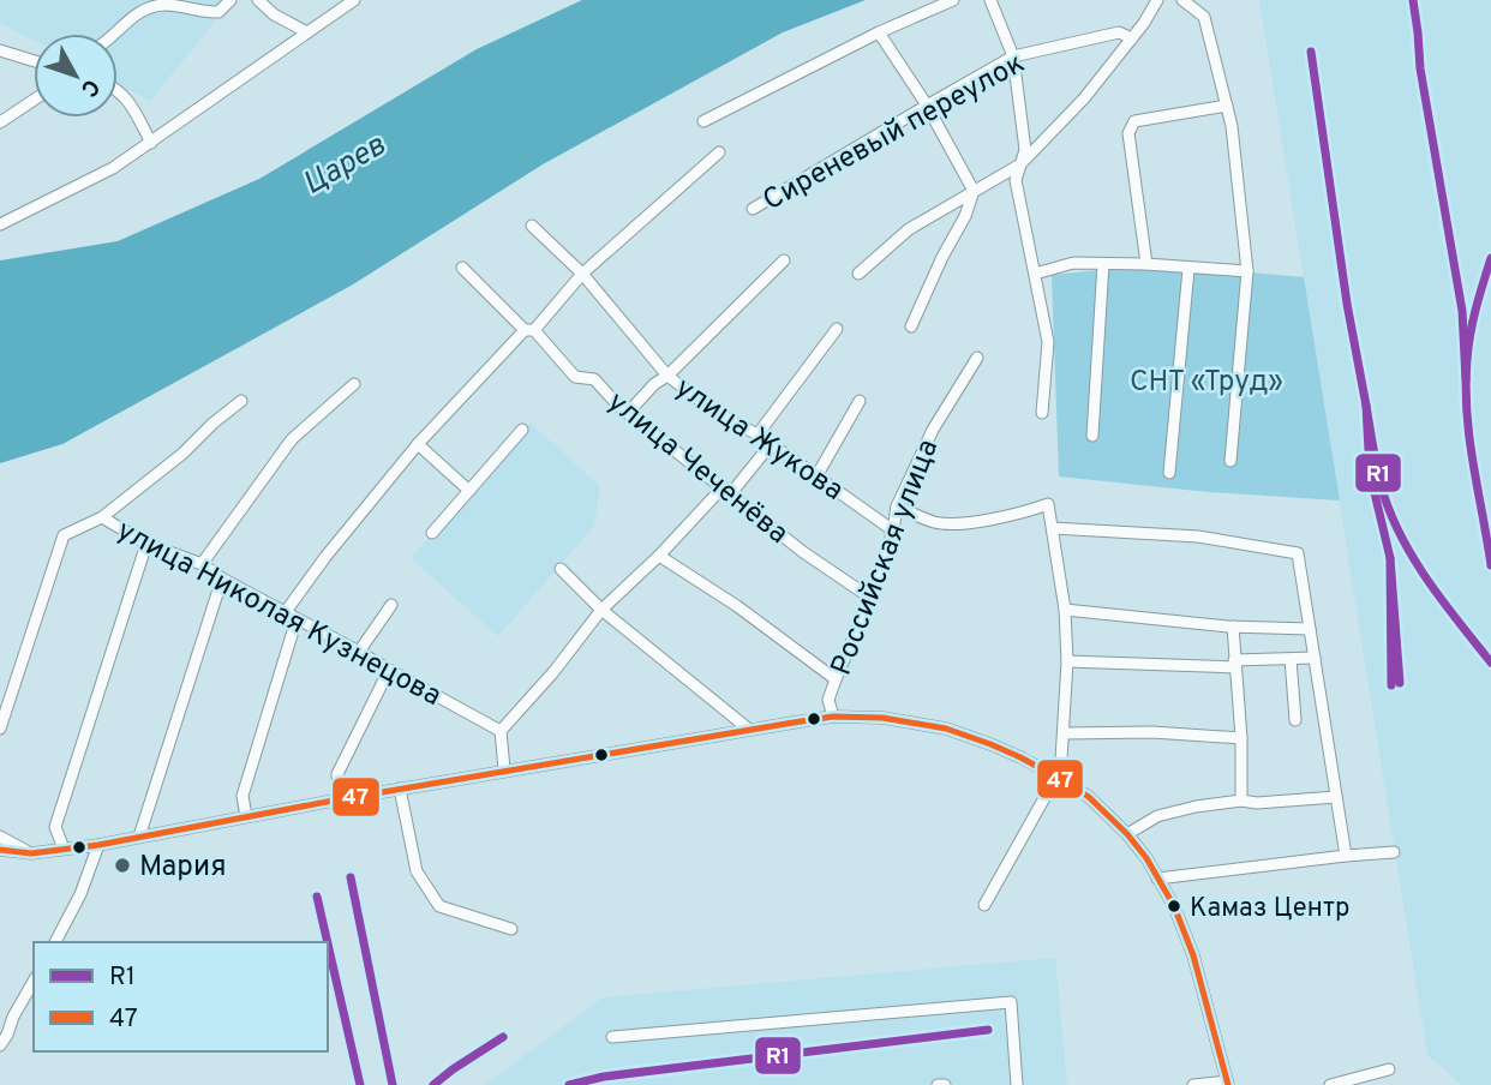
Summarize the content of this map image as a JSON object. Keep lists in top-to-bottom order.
{
  "streets": {
    "street": [
      "Сиреневый переулок",
      "улица Жукова",
      "улица Чеченёва",
      "Российская улица",
      "улица Николая Кузнецова"
    ]
  },
  "crossings": [
    ["улица Жукова", "Российская улица"],
    ["улица Чеченёва", "Российская улица"]
  ],
  "water": ["Царев"],
  "parks": ["СНТ «Труд»"],
  "places": ["Мария", "Камаз Центр"],
  "lines": ["transit line R1", "transit line 47"],
  "legend": ["R1", "47"],
  "north": "bottom right"
}
